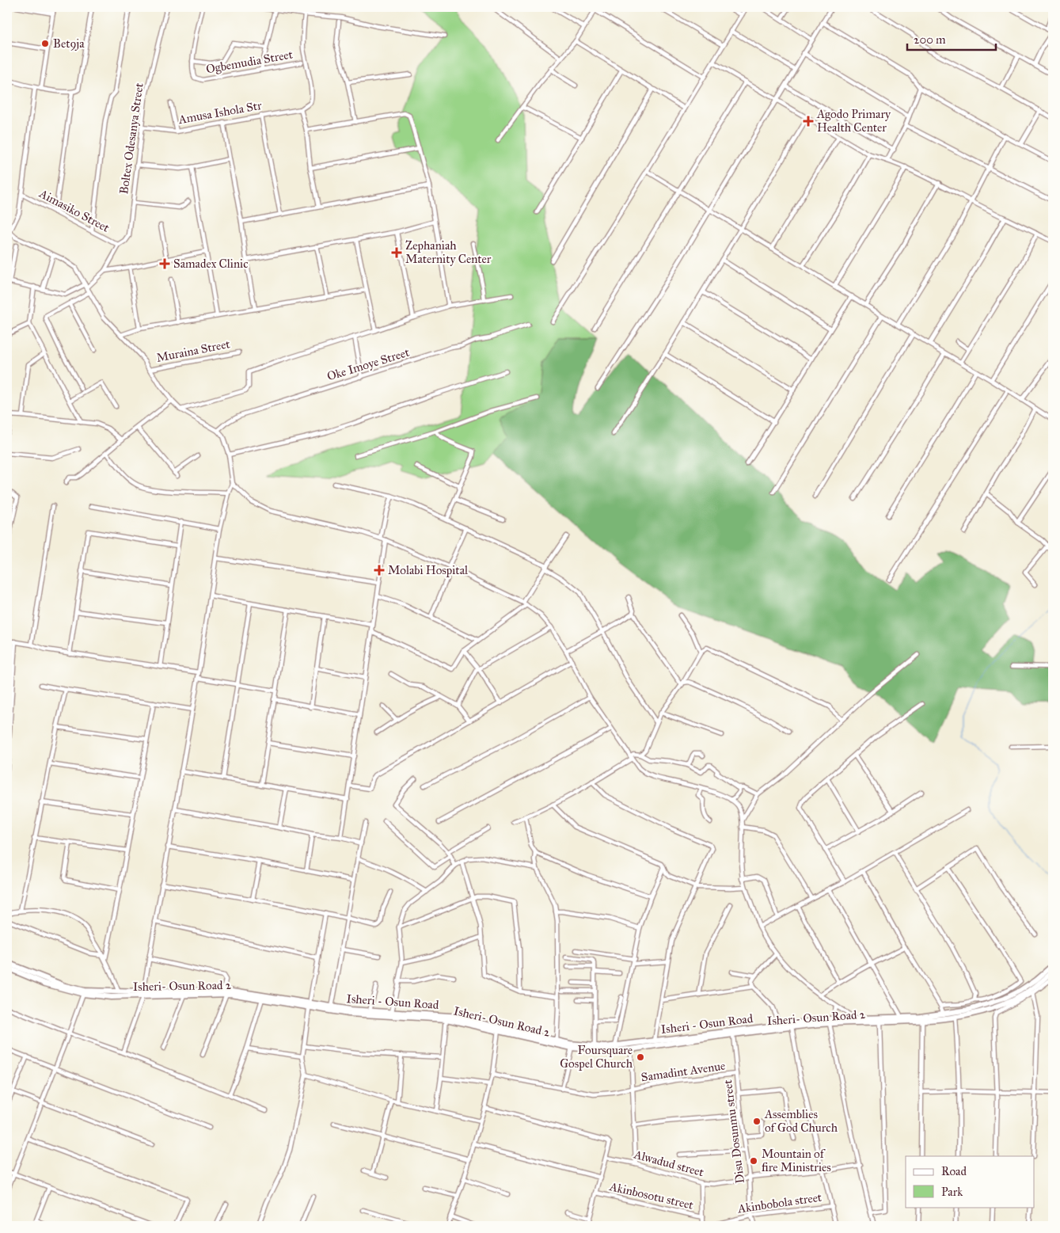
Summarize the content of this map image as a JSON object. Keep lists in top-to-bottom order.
{
  "streets": {
    "main road": ["Isheri- Osun Road 2", "Isheri - Osun Road"],
    "street": [
      "Ogbemudia Street",
      "Amusa Ishola Str",
      "Boltex Odesanya Street",
      "Aimasiko Street",
      "Muraina Street",
      "Oke Imoye Street",
      "Samadint Avenue",
      "Disu Dosunmu street",
      "Alwadud street",
      "Akinbosotu street",
      "Akinbobola street"
    ]
  },
  "crossings": [
    ["Amusa Ishola Str", "Boltex Odesanya Street"],
    ["Boltex Odesanya Street", "Aimasiko Street"],
    ["Isheri- Osun Road 2", "Isheri - Osun Road"],
    ["Isheri- Osun Road 2", "Disu Dosunmu street"],
    ["Samadint Avenue", "Disu Dosunmu street"],
    ["Disu Dosunmu street", "Alwadud street"],
    ["Disu Dosunmu street", "Akinbobola street"]
  ],
  "places": {
    "other": [
      "Bet9ja",
      "Foursquare Gospel Church",
      "Assemblies of God Church",
      "Mountain of fire Ministries"
    ],
    "health": [
      "Agodo Primary Health Center",
      "Zephaniah Maternity Center",
      "Samadex Clinic",
      "Molabi Hospital"
    ]
  },
  "legend": ["Road", "Park"],
  "scale_bar": "200 m"
}
